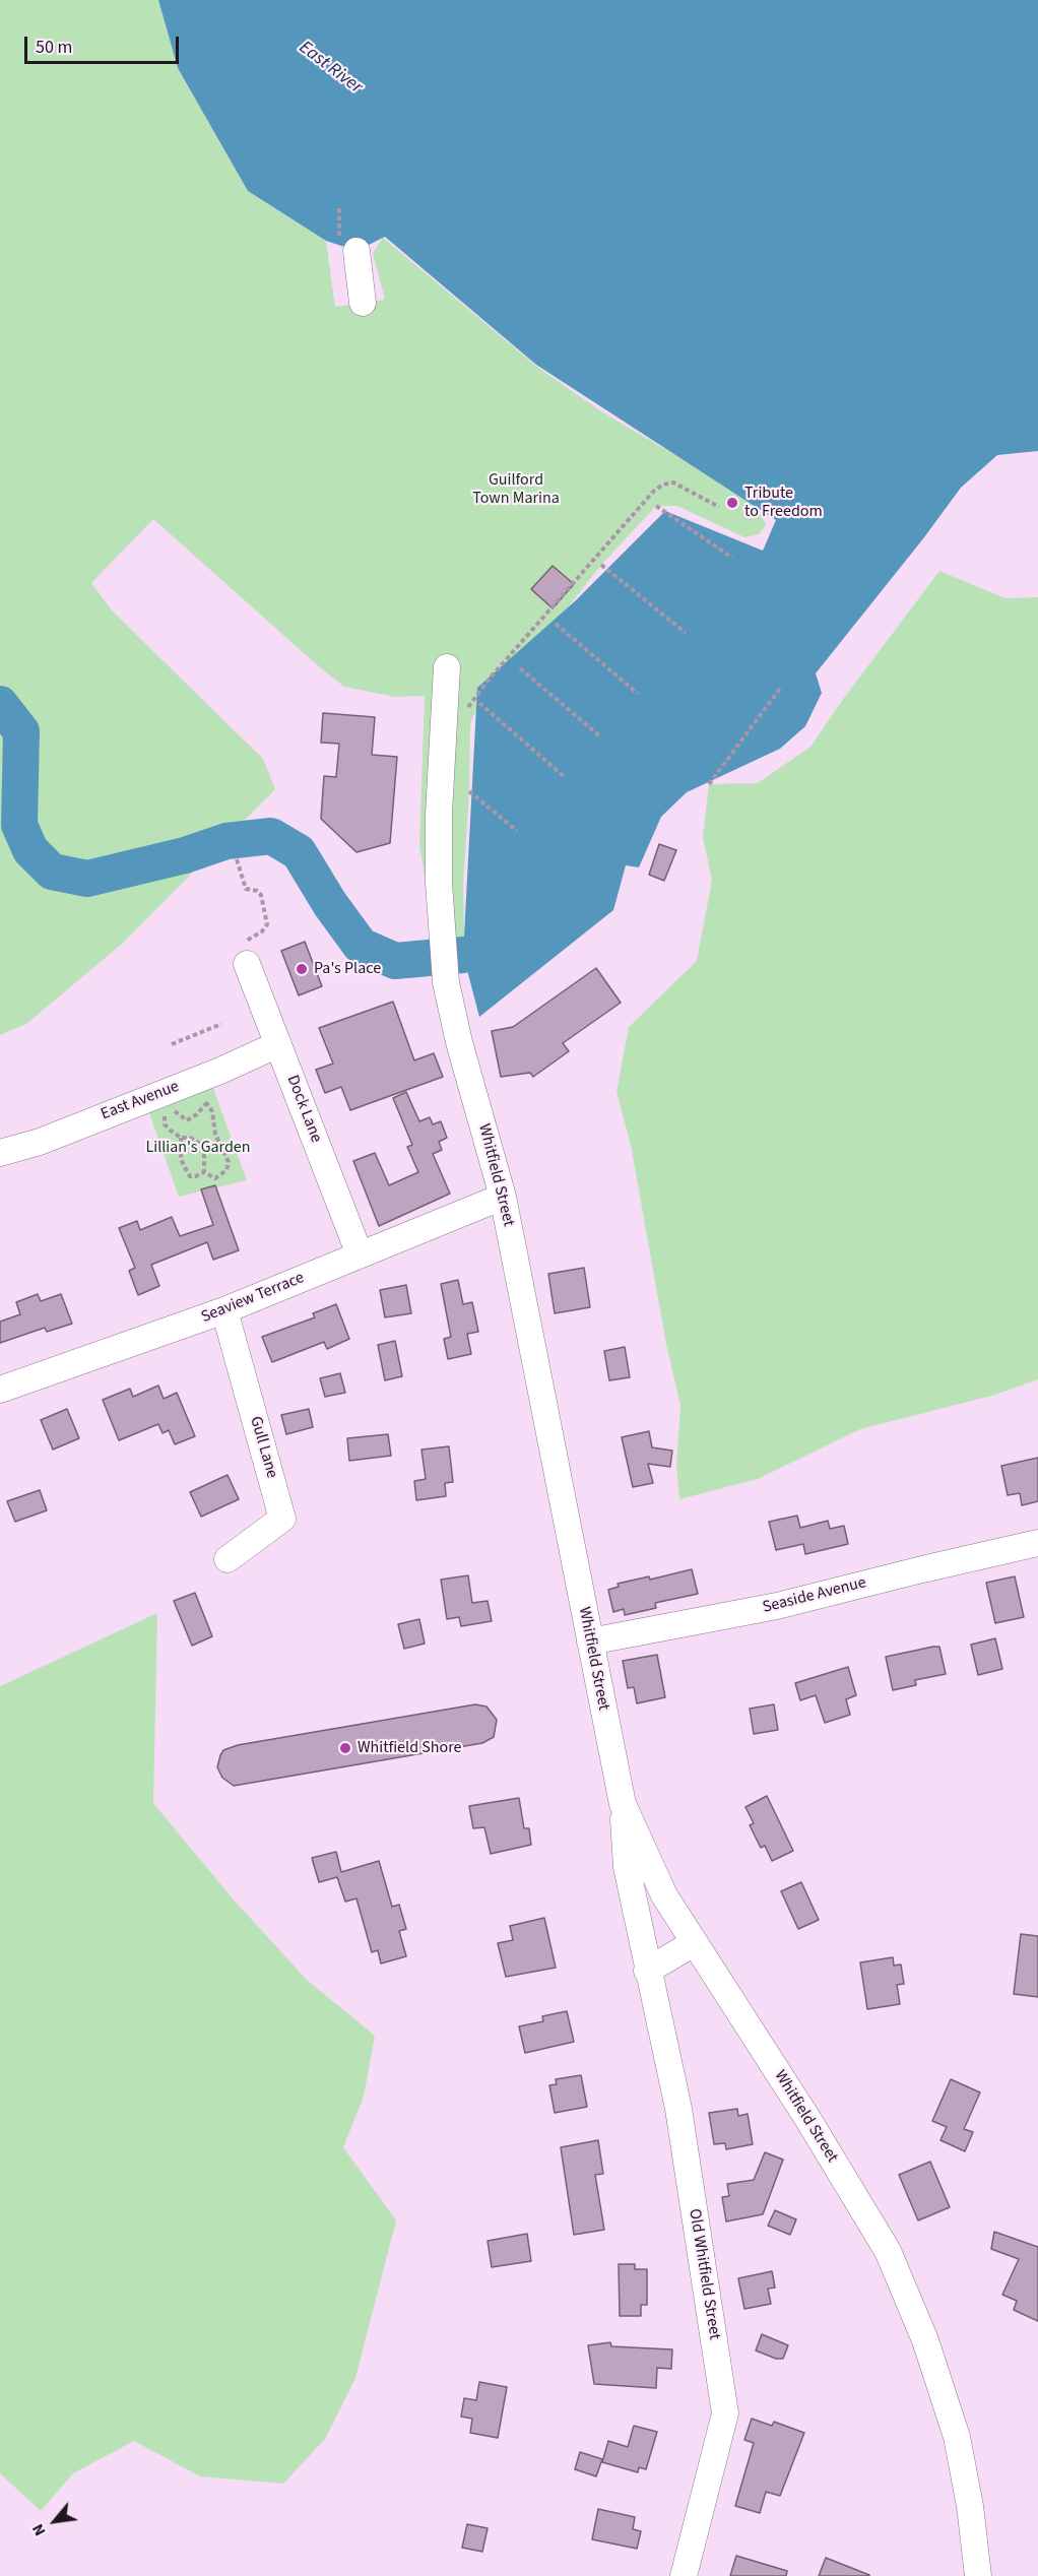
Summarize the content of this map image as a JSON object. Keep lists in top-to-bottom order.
{
  "streets": {
    "street": [
      "East Avenue",
      "Dock Lane",
      "Whitfield Street",
      "Seaview Terrace",
      "Gull Lane",
      "Seaside Avenue",
      "Old Whitfield Street"
    ]
  },
  "crossings": [
    ["East Avenue", "Dock Lane"],
    ["Dock Lane", "Seaview Terrace"],
    ["Whitfield Street", "Seaview Terrace"],
    ["Whitfield Street", "Seaside Avenue"],
    ["Whitfield Street", "Old Whitfield Street"],
    ["Seaview Terrace", "Gull Lane"]
  ],
  "water": ["East River"],
  "parks": ["Guilford Town Marina", "Lillian's Garden"],
  "places": ["Tribute to Freedom", "Pa's Place", "Whitfield Shore"],
  "scale_bar": "50 m",
  "north": "bottom left"
}
